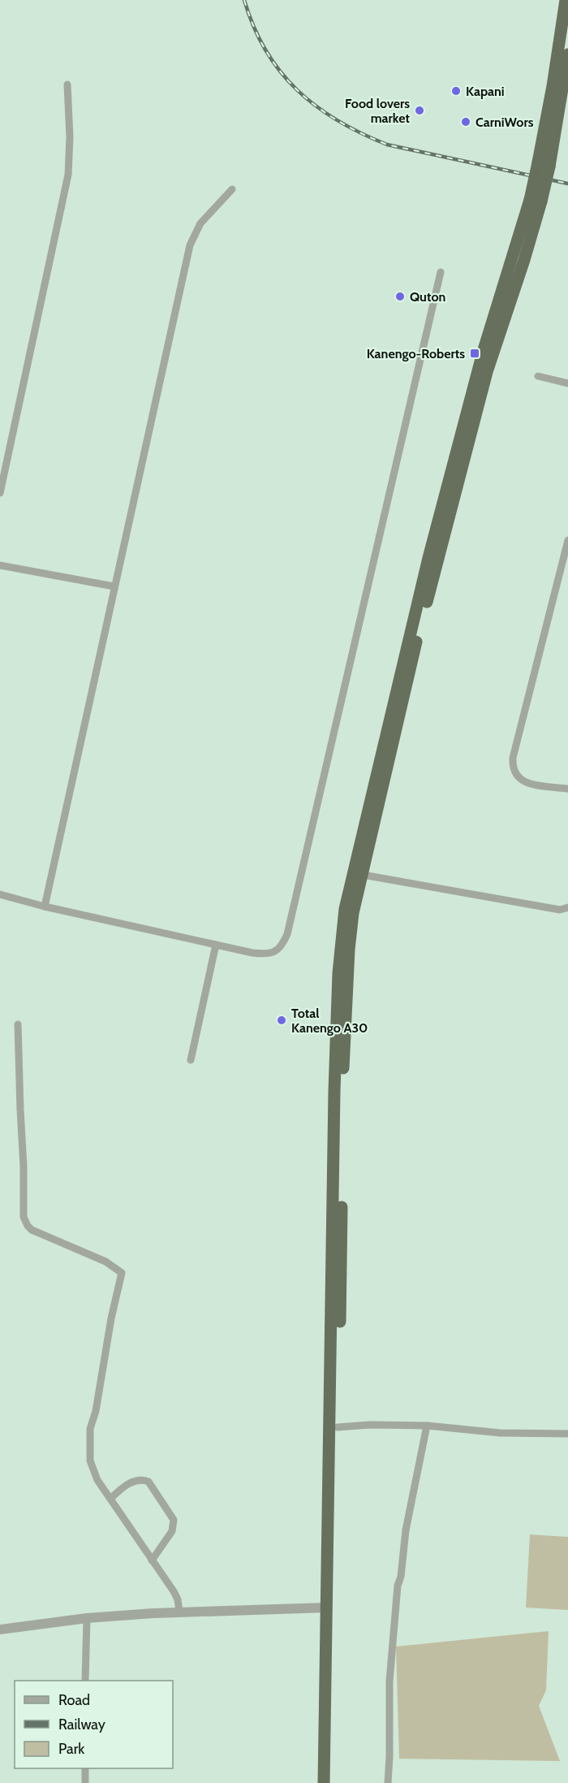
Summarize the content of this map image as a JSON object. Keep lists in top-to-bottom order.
{
  "places": {
    "other": [
      "Kapani",
      "Food lovers market",
      "CarniWors",
      "Quton",
      "Total Kanengo A30"
    ],
    "transit": ["Kanengo-Roberts"]
  },
  "legend": ["Road", "Railway", "Park"]
}
